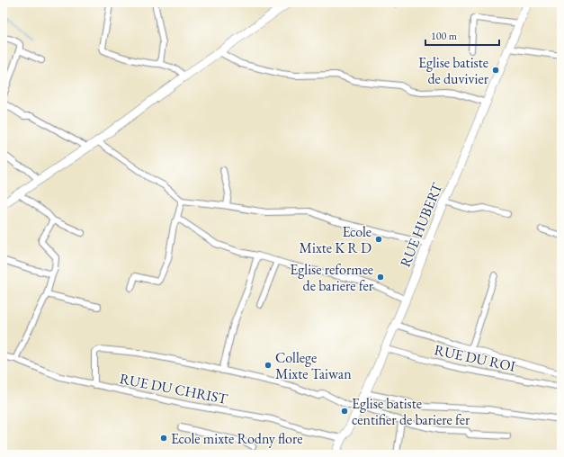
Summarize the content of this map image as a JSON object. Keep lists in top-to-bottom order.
{
  "streets": {
    "street": ["RUE HUBERT", "RUE DU ROI", "RUE DU CHRIST"]
  },
  "crossings": [
    ["RUE HUBERT", "RUE DU ROI"],
    ["RUE HUBERT", "RUE DU CHRIST"]
  ],
  "places": [
    "Eglise batiste de duvivier",
    "Ecole Mixte K R D",
    "Eglise reformee de bariere fer",
    "College Mixte Taiwan",
    "Eglise batiste centifier de bariere fer",
    "Ecole mixte Rodny flore"
  ],
  "scale_bar": "100 m"
}
